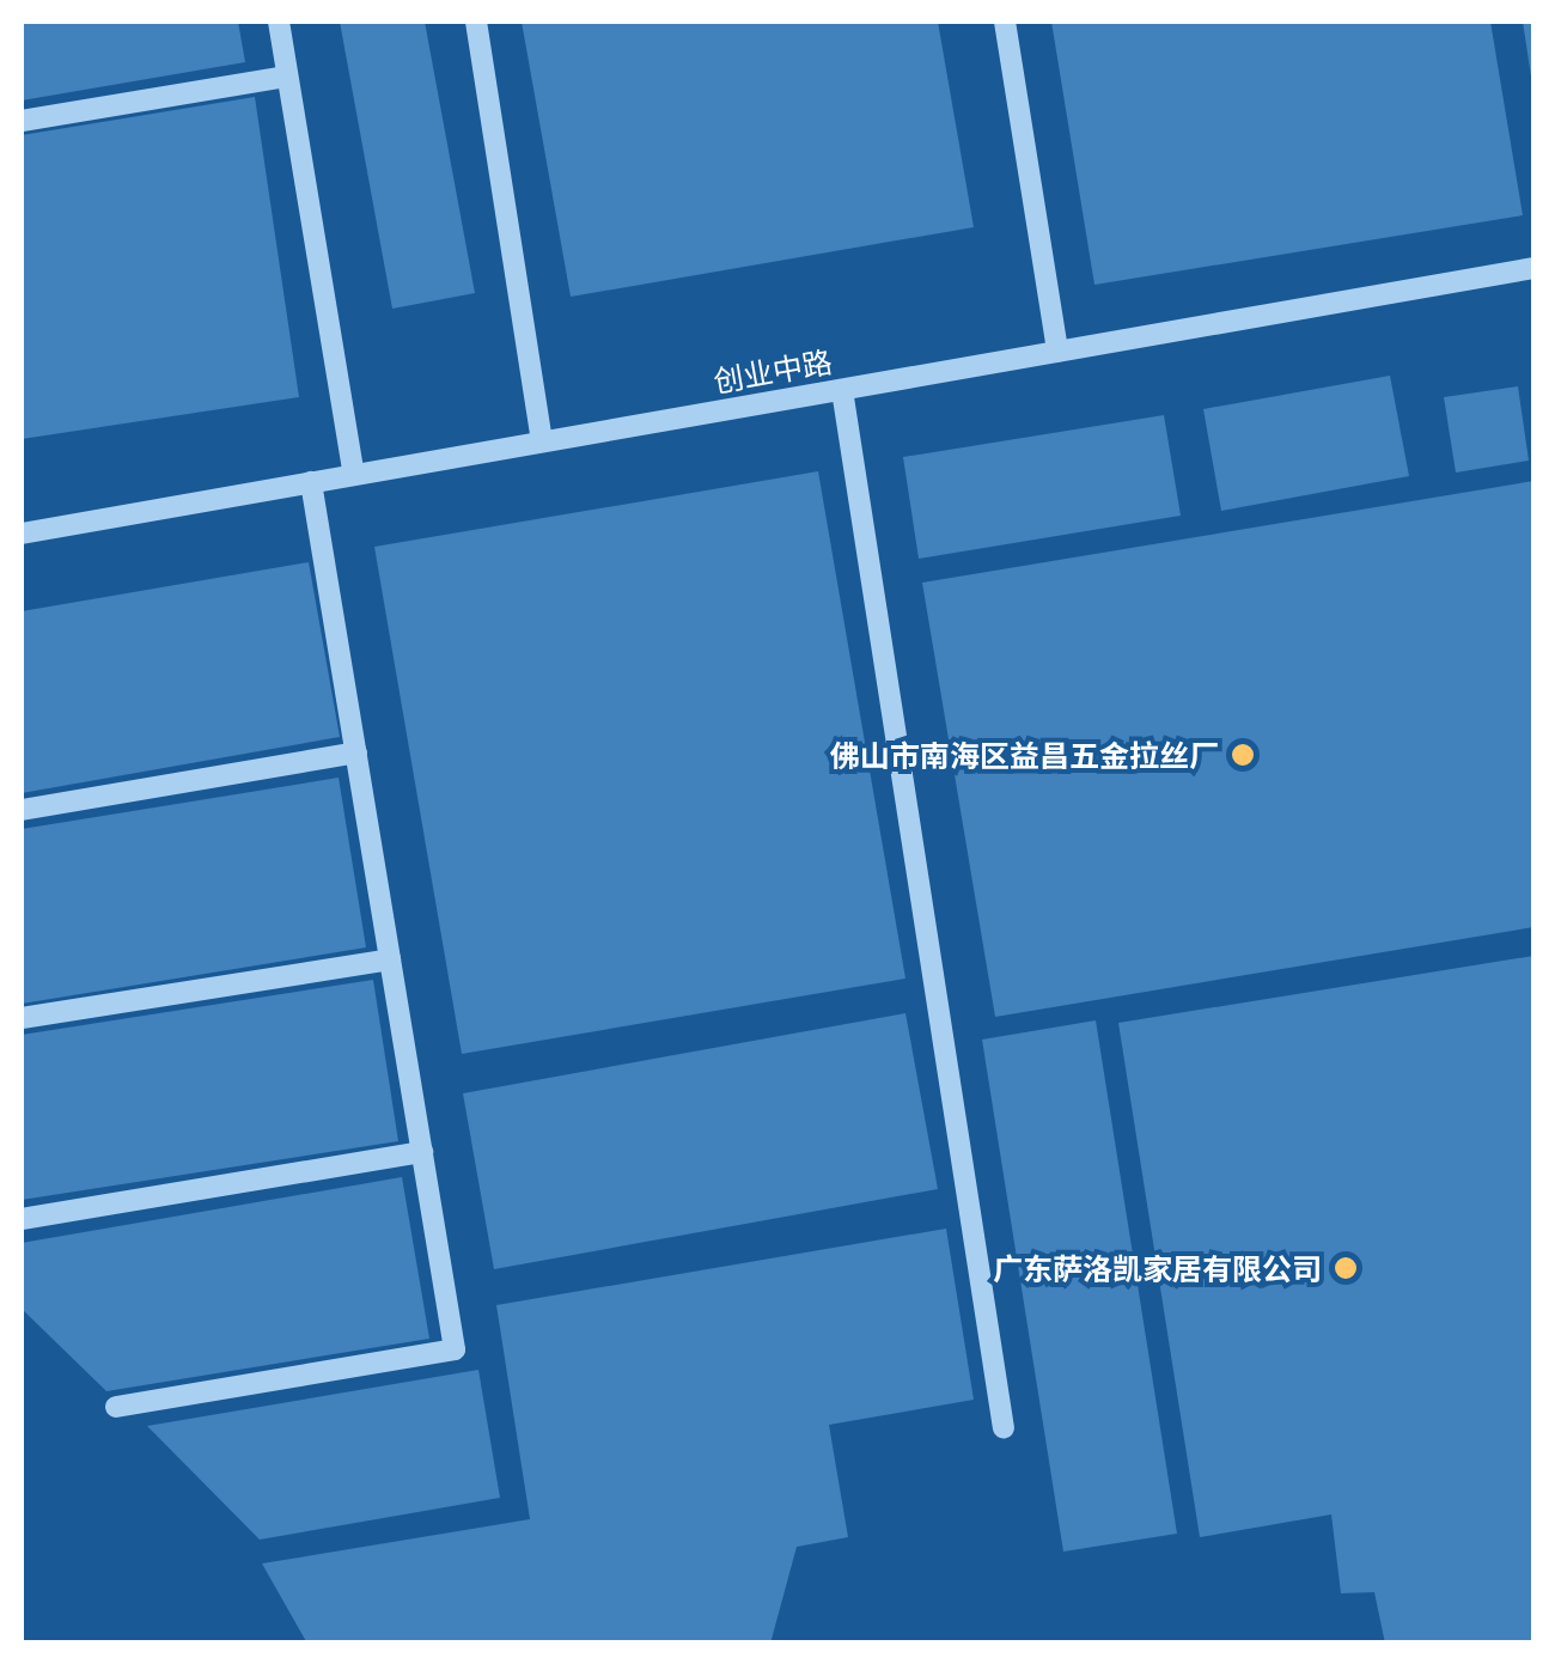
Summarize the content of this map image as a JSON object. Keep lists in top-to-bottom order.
{
  "streets": {
    "street": ["创业中路"]
  },
  "places": ["佛山市南海区益昌五金拉丝厂", "广东萨洛凯家居有限公司"]
}
